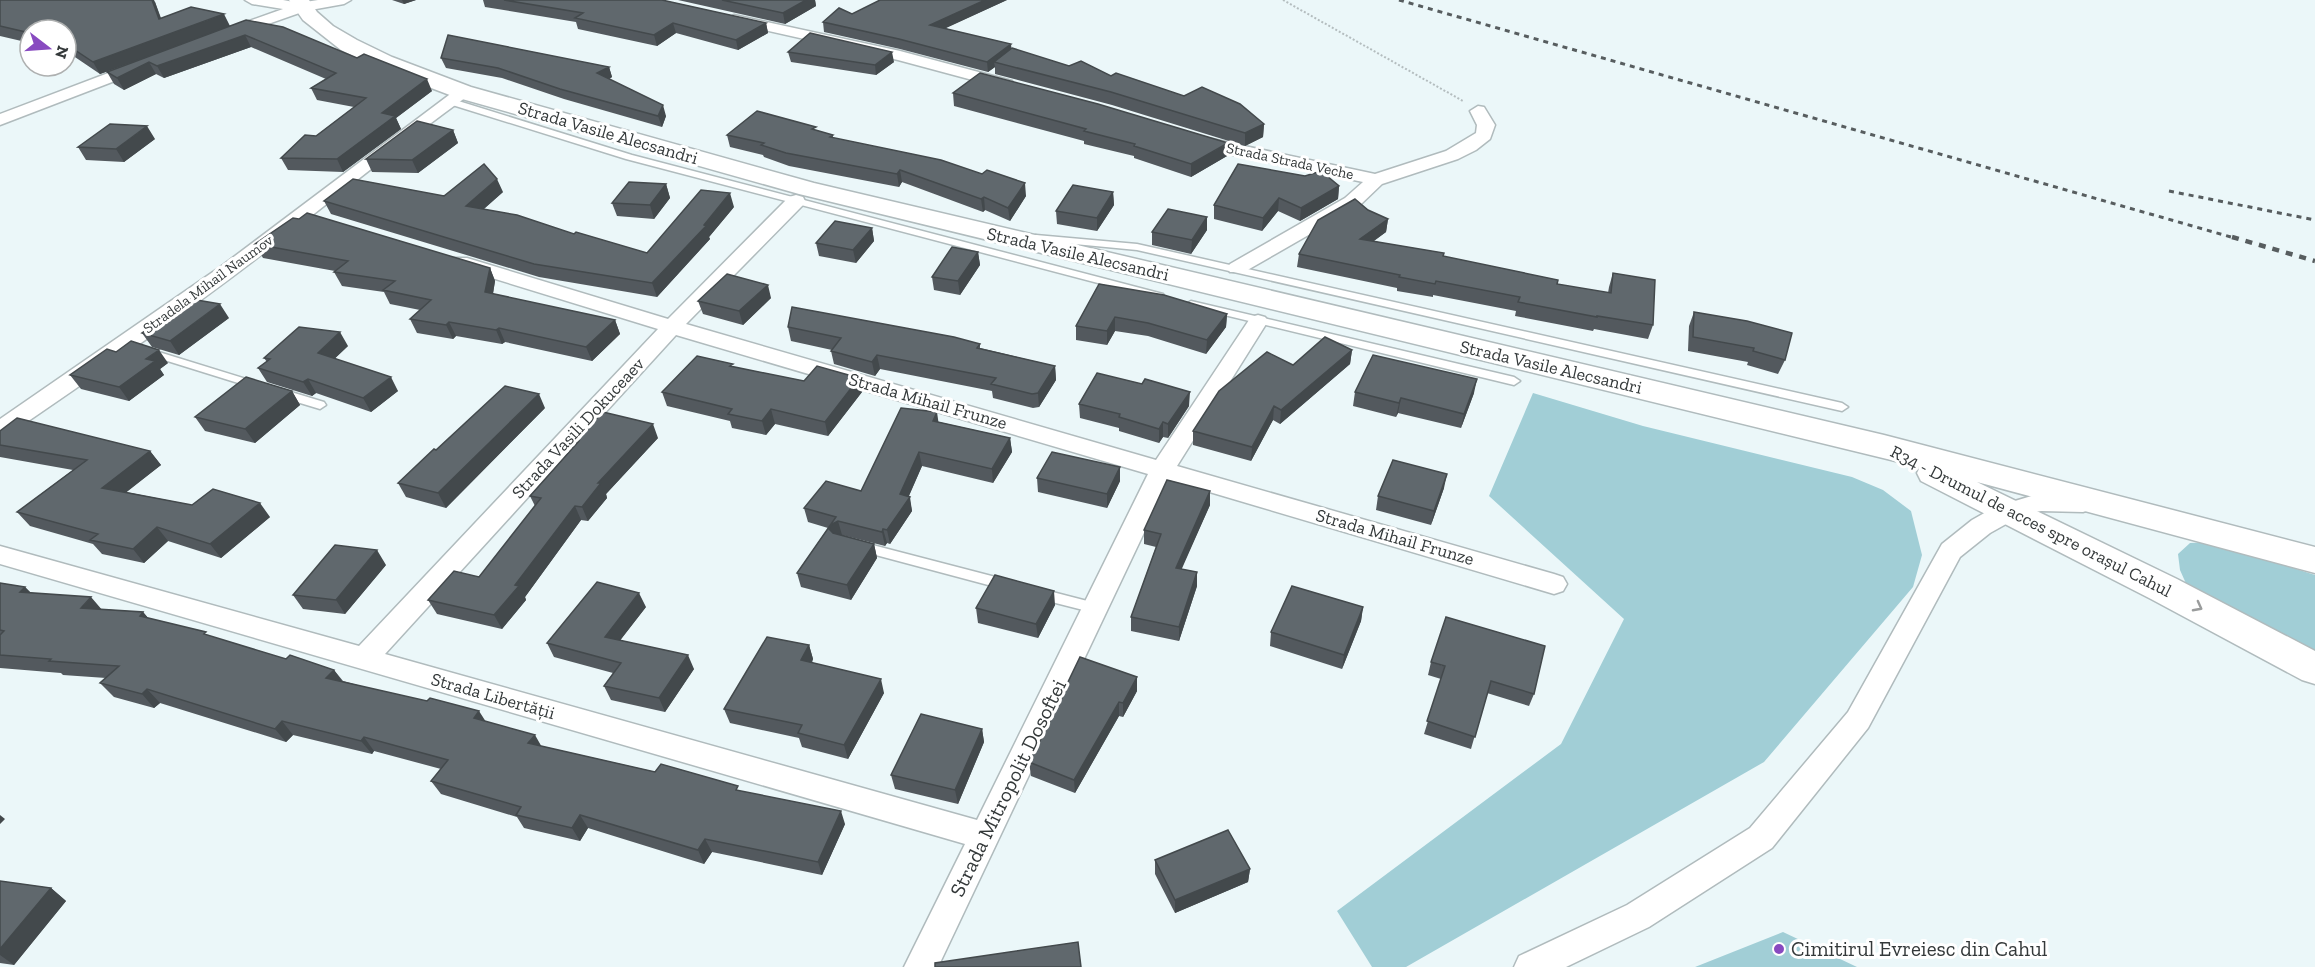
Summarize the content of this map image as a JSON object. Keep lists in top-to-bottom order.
{
  "streets": {
    "main road": ["Strada Vasile Alecsandri", "R34 - Drumul de acces spre orașul Cahul"],
    "street": [
      "Strada Strada Veche",
      "Stradela Mihail Naumov",
      "Strada Mihail Frunze",
      "Strada Vasili Dokuceaev",
      "Strada Libertății",
      "Strada Mitropolit Dosoftei"
    ]
  },
  "crossings": [
    ["Strada Vasile Alecsandri", "Stradela Mihail Naumov"],
    ["Strada Vasile Alecsandri", "R34 - Drumul de acces spre orașul Cahul"],
    ["Strada Mihail Frunze", "Strada Vasili Dokuceaev"],
    ["Strada Mihail Frunze", "Strada Mitropolit Dosoftei"],
    ["Strada Vasili Dokuceaev", "Strada Libertății"],
    ["Strada Libertății", "Strada Mitropolit Dosoftei"]
  ],
  "places": ["Cimitirul Evreiesc din Cahul"],
  "north": "right"
}
